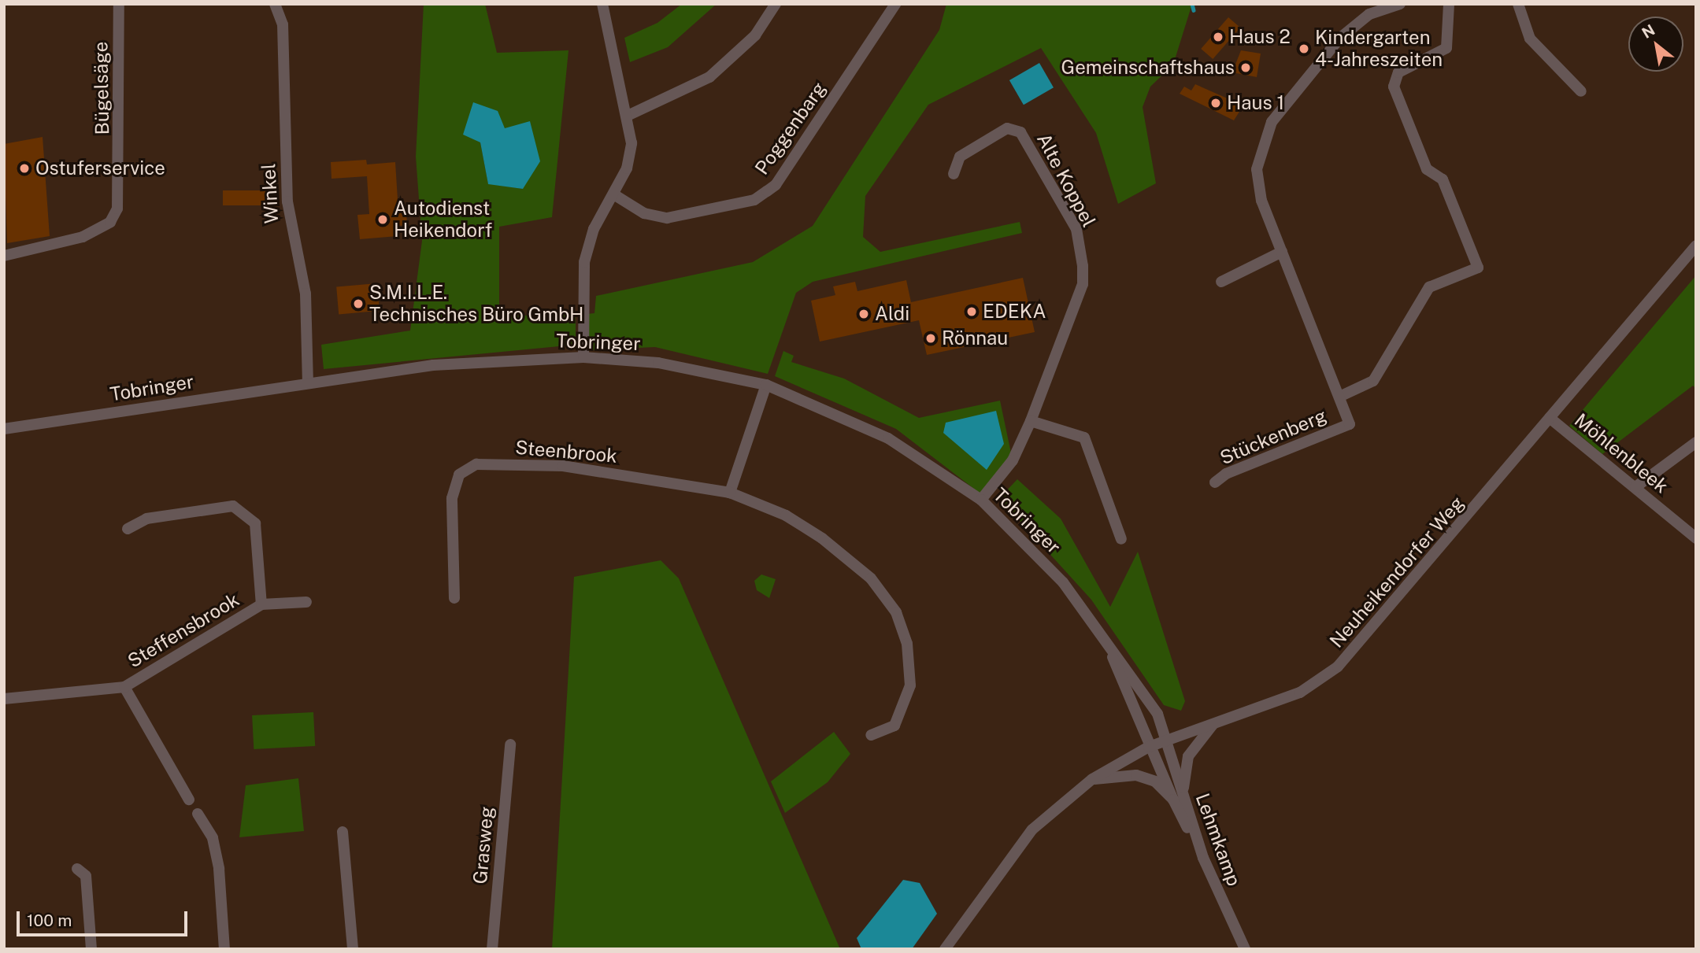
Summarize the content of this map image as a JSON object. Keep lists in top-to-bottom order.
{
  "streets": {
    "street": [
      "Bügelsäge",
      "Poggenbarg",
      "Alte Koppel",
      "Winkel",
      "Tobringer",
      "Stückenberg",
      "Steenbrook",
      "Möhlenbleek",
      "Neuheikendorfer Weg",
      "Steffensbrook",
      "Lehmkamp",
      "Grasweg"
    ]
  },
  "crossings": [
    ["Alte Koppel", "Tobringer"],
    ["Winkel", "Tobringer"],
    ["Tobringer", "Neuheikendorfer Weg"],
    ["Tobringer", "Lehmkamp"],
    ["Möhlenbleek", "Neuheikendorfer Weg"],
    ["Neuheikendorfer Weg", "Lehmkamp"]
  ],
  "places": [
    "Haus 2",
    "Kindergarten 4-Jahreszeiten",
    "Gemeinschaftshaus",
    "Haus 1",
    "Ostuferservice",
    "Autodienst Heikendorf",
    "S.M.I.L.E. Technisches Büro GmbH",
    "EDEKA",
    "Aldi",
    "Rönnau"
  ],
  "scale_bar": "100 m",
  "north": "top left"
}
